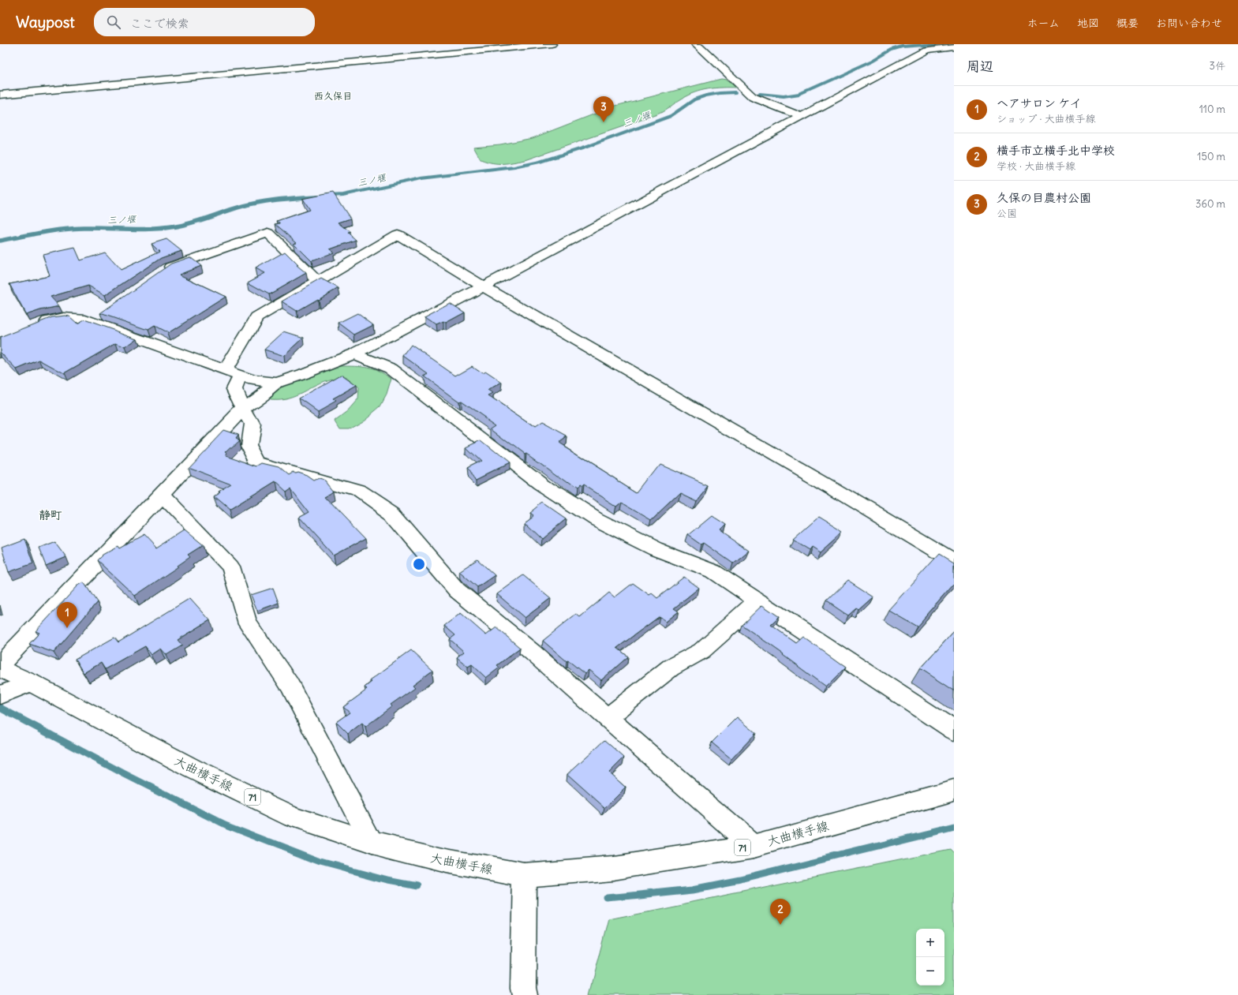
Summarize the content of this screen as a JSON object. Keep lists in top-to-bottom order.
{
  "streets": {
    "street": ["大曲横手線", "71"]
  },
  "districts": ["西久保目", "静町"],
  "water": ["三ノ堰"],
  "page": {
    "header": "Waypost",
    "search": "ここで検索",
    "nav": [
      "ホーム",
      "地図",
      "概要",
      "お問い合わせ"
    ],
    "heading": ["周辺", "3件"],
    "list": [
      {
        "mark": "1",
        "name": "ヘアサロン ケイ",
        "note": "ショップ · 大曲横手線",
        "value": "110 m"
      },
      {
        "mark": "2",
        "name": "横手市立横手北中学校",
        "note": "学校 · 大曲横手線",
        "value": "150 m"
      },
      {
        "mark": "3",
        "name": "久保の目農村公園",
        "note": "公園",
        "value": "360 m"
      }
    ],
    "pins": ["3", "1", "2"],
    "map_buttons": ["+", "−"]
  }
}
